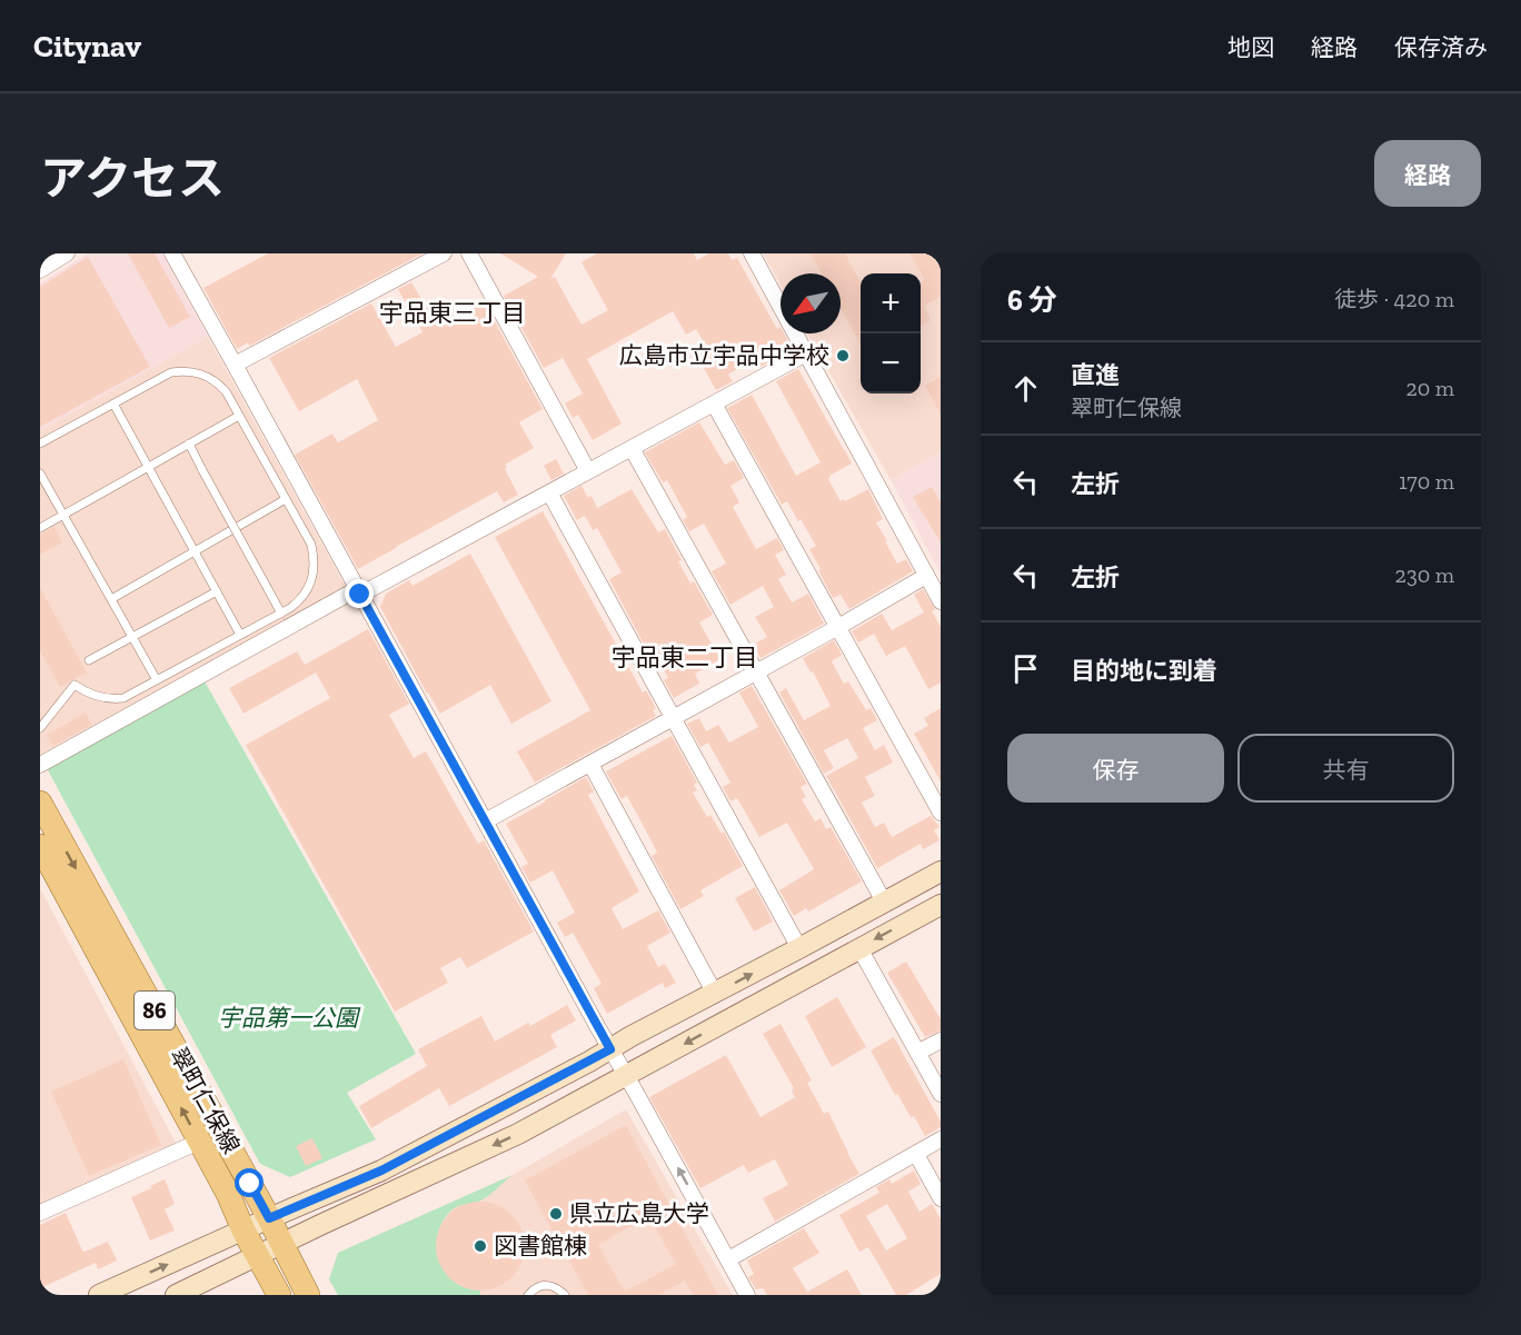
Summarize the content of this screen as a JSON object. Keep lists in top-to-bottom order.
{
  "streets": {
    "main road": ["86", "翠町仁保線"]
  },
  "districts": ["宇品東三丁目", "宇品東二丁目"],
  "parks": ["宇品第一公園"],
  "places": ["広島市立宇品中学校", "県立広島大学", "図書館棟"],
  "north": "bottom left",
  "page": {
    "header": "Citynav",
    "nav": ["地図", "経路", "保存済み"],
    "title": "アクセス",
    "buttons": [
      "経路",
      ["保存", "共有"]
    ],
    "heading": ["6 分", "徒歩 · 420 m"],
    "map_buttons": ["+", "−"],
    "list": [
      ["直進", "翠町仁保線", "20 m"],
      ["左折", "170 m"],
      ["左折", "230 m"],
      "目的地に到着"
    ]
  }
}
